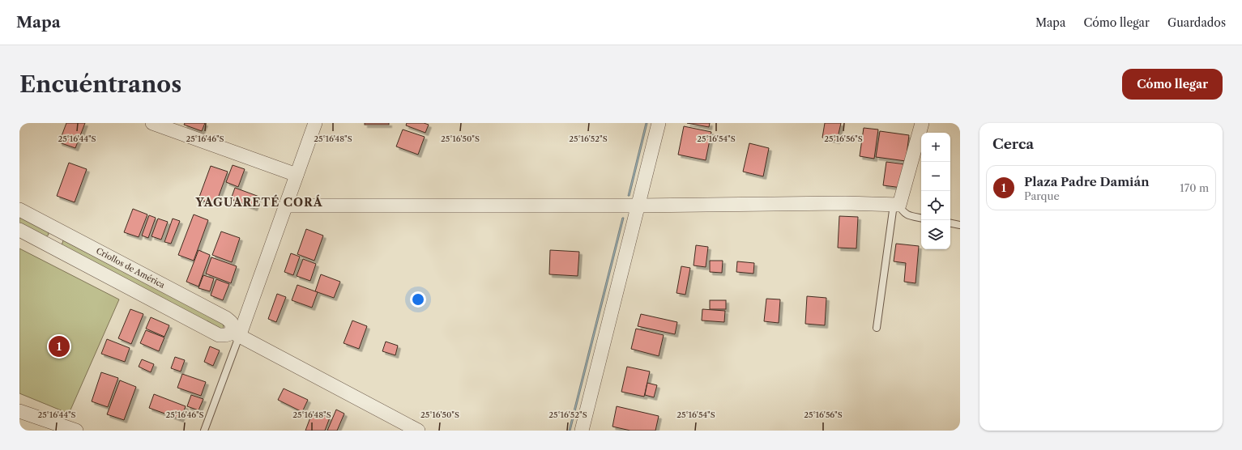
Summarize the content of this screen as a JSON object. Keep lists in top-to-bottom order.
{
  "streets": {
    "street": ["Criollos de América"]
  },
  "districts": ["YAGUARETÉ CORÁ"],
  "page": {
    "header": "Mapa",
    "nav": ["Mapa", "Cómo llegar", "Guardados"],
    "buttons": "Cómo llegar",
    "title": "Encuéntranos",
    "heading": "Cerca",
    "map_buttons": ["+", "−"],
    "list": [
      {
        "mark": "1",
        "name": "Plaza Padre Damián",
        "note": "Parque",
        "value": "170 m"
      }
    ],
    "pins": "1"
  },
  "coordinates": [
    "25°16'44\"S",
    "25°16'46\"S",
    "25°16'48\"S",
    "25°16'50\"S",
    "25°16'52\"S",
    "25°16'54\"S",
    "25°16'56\"S"
  ]
}
